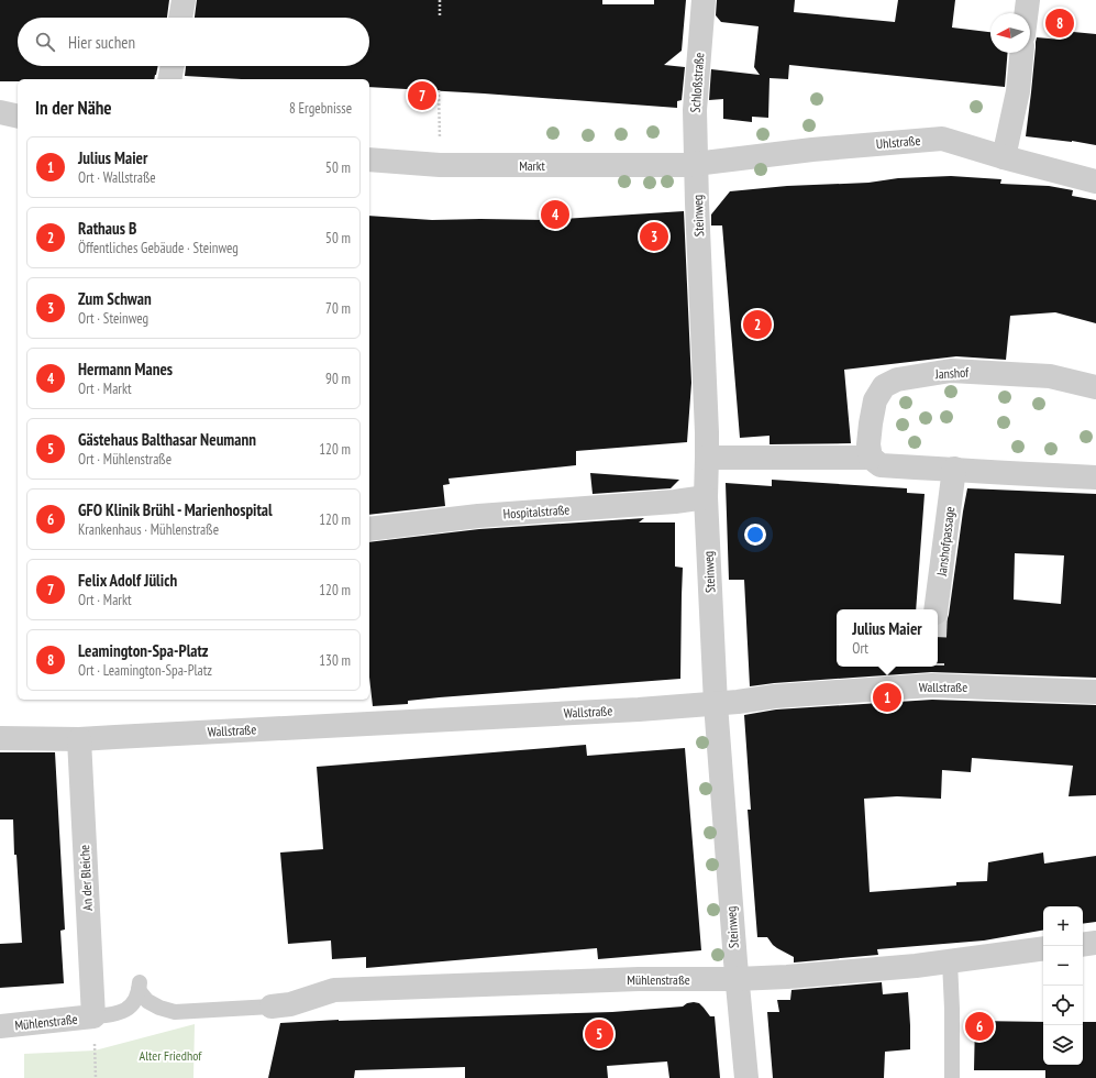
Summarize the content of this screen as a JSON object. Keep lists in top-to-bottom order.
{
  "streets": {
    "street": [
      "Schloßstraße",
      "Uhlstraße",
      "Markt",
      "Steinweg",
      "Janshof",
      "Hospitalstraße",
      "Janshofpassage",
      "Wallstraße",
      "An der Bleiche",
      "Mühlenstraße"
    ]
  },
  "crossings": [
    ["Schloßstraße", "Uhlstraße"],
    ["Schloßstraße", "Markt"],
    ["Schloßstraße", "Steinweg"],
    ["Uhlstraße", "Markt"],
    ["Uhlstraße", "Steinweg"],
    ["Markt", "Steinweg"],
    ["Steinweg", "Hospitalstraße"],
    ["Steinweg", "Wallstraße"],
    ["Steinweg", "Mühlenstraße"],
    ["Wallstraße", "An der Bleiche"],
    ["An der Bleiche", "Mühlenstraße"]
  ],
  "parks": ["Alter Friedhof"],
  "north": "left",
  "page": {
    "pins": [
      "8",
      "7",
      "4",
      "3",
      "2",
      "1",
      "6",
      "5"
    ],
    "search": "Hier suchen",
    "heading": ["In der Nähe", "8 Ergebnisse"],
    "list": [
      {
        "mark": "1",
        "name": "Julius Maier",
        "note": "Ort · Wallstraße",
        "value": "50 m"
      },
      {
        "mark": "2",
        "name": "Rathaus B",
        "note": "Öffentliches Gebäude · Steinweg",
        "value": "50 m"
      },
      {
        "mark": "3",
        "name": "Zum Schwan",
        "note": "Ort · Steinweg",
        "value": "70 m"
      },
      {
        "mark": "4",
        "name": "Hermann Manes",
        "note": "Ort · Markt",
        "value": "90 m"
      },
      {
        "mark": "5",
        "name": "Gästehaus Balthasar Neumann",
        "note": "Ort · Mühlenstraße",
        "value": "120 m"
      },
      {
        "mark": "6",
        "name": "GFO Klinik Brühl - Marienhospital",
        "note": "Krankenhaus · Mühlenstraße",
        "value": "120 m"
      },
      {
        "mark": "7",
        "name": "Felix Adolf Jülich",
        "note": "Ort · Markt",
        "value": "120 m"
      },
      {
        "mark": "8",
        "name": "Leamington-Spa-Platz",
        "note": "Ort · Leamington-Spa-Platz",
        "value": "130 m"
      }
    ],
    "popup": ["Julius Maier", "Ort"],
    "map_buttons": ["+", "−"]
  }
}
